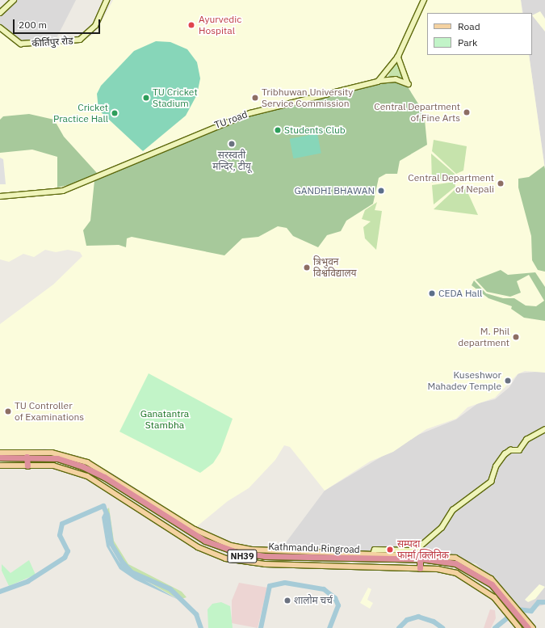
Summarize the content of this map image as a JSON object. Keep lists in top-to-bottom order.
{
  "streets": {
    "highway": ["Kathmandu Ringroad", "NH39"],
    "street": ["कीर्तिपुर रोड", "TU road"]
  },
  "parks": ["Ganatantra Stambha"],
  "places": [
    "Ayurvedic Hospital",
    "TU Cricket Stadium",
    "Tribhuwan University Service Commission",
    "Central Department of Fine Arts",
    "Cricket Practice Hall",
    "Students Club",
    "सरस्वती मन्दिर, टीयू",
    "Central Department of Nepali",
    "GANDHI BHAWAN",
    "त्रिभुवन विश्वविद्यालय",
    "CEDA Hall",
    "M. Phil department",
    "Kuseshwor Mahadev Temple",
    "TU Controller of Examinations",
    "सम्पदा फार्मा/क्लिनिक",
    "शालोम चर्च"
  ],
  "legend": ["Road", "Park"],
  "scale_bar": "200 m"
}
